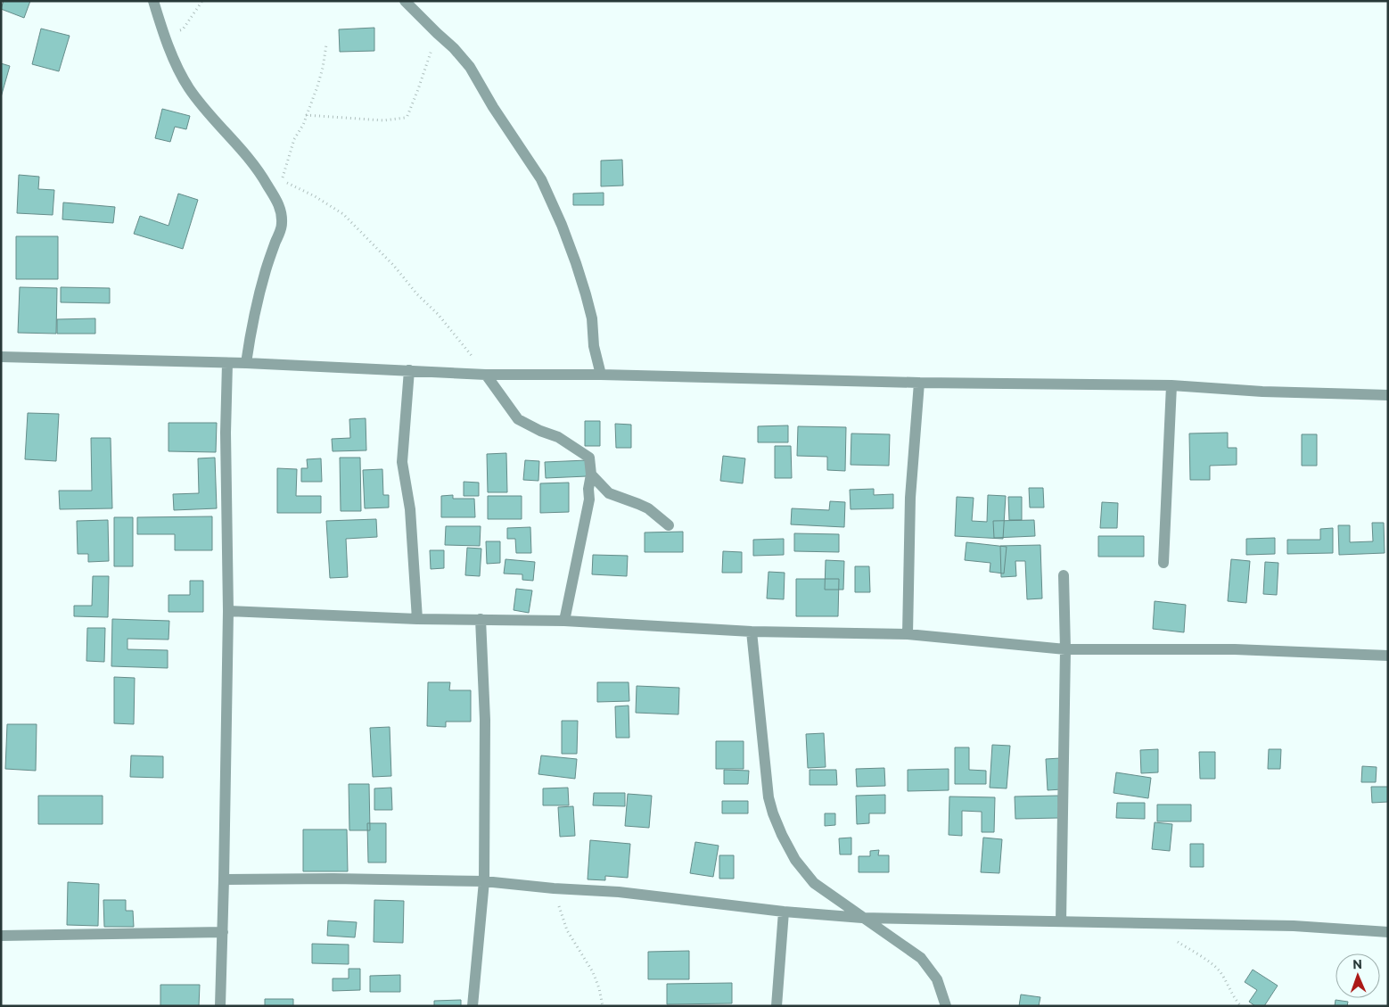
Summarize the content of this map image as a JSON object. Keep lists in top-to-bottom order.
{
  "north": "top"
}
